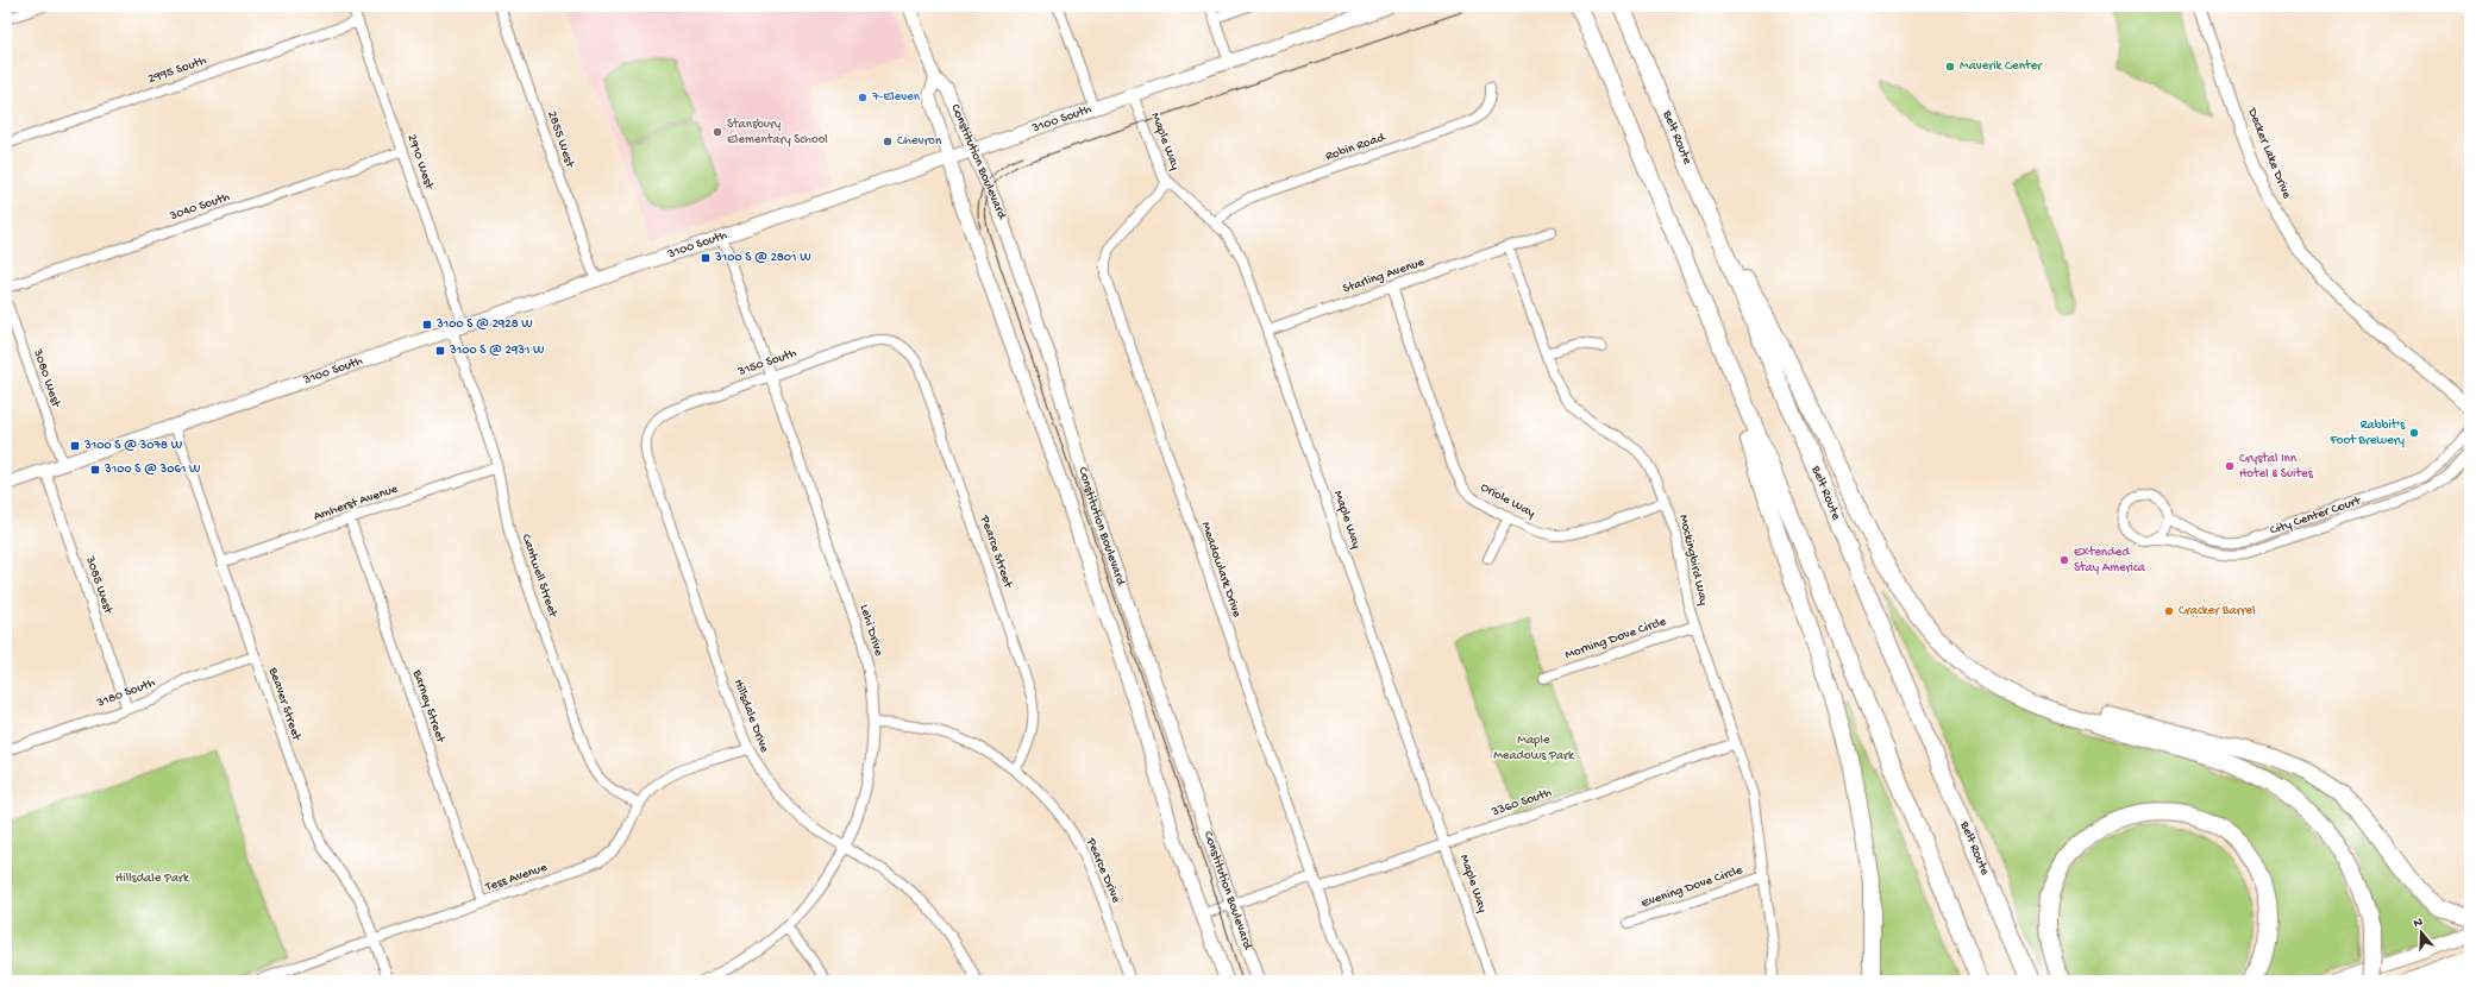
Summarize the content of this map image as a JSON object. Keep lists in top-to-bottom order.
{
  "streets": {
    "highway": ["Belt Route"],
    "main road": ["3100 South", "Constitution Boulevard"],
    "street": [
      "2995 South",
      "2855 West",
      "Maple Way",
      "Robin Road",
      "Decker Lake Drive",
      "2910 West",
      "3040 South",
      "Starling Avenue",
      "3150 South",
      "3080 West",
      "Oriole Way",
      "Amherst Avenue",
      "City Center Court",
      "Pearce Street",
      "Mockingbird Way",
      "Meadowlark Drive",
      "Cantwell Street",
      "3085 West",
      "Lehi Drive",
      "Morning Dove Circle",
      "3180 South",
      "Beaver Street",
      "Barney Street",
      "Hillsdale Drive",
      "3360 South",
      "Pearce Drive",
      "Tess Avenue",
      "Evening Dove Circle"
    ]
  },
  "crossings": [
    ["2995 South", "2910 West"],
    ["3100 South", "2855 West"],
    ["3100 South", "Maple Way"],
    ["3100 South", "2910 West"],
    ["3100 South", "Constitution Boulevard"],
    ["3100 South", "3080 West"],
    ["3100 South", "Cantwell Street"],
    ["3100 South", "3085 West"],
    ["3100 South", "Lehi Drive"],
    ["3100 South", "Beaver Street"],
    ["Maple Way", "Robin Road"],
    ["Maple Way", "Starling Avenue"],
    ["Maple Way", "Meadowlark Drive"],
    ["Maple Way", "3360 South"],
    ["2910 West", "3040 South"],
    ["2910 West", "Cantwell Street"],
    ["Starling Avenue", "Oriole Way"],
    ["Starling Avenue", "Mockingbird Way"],
    ["3150 South", "Pearce Street"],
    ["3150 South", "Lehi Drive"],
    ["3150 South", "Hillsdale Drive"],
    ["Oriole Way", "Mockingbird Way"],
    ["Amherst Avenue", "Cantwell Street"],
    ["Amherst Avenue", "Beaver Street"],
    ["Amherst Avenue", "Barney Street"],
    ["Pearce Street", "Pearce Drive"],
    ["Mockingbird Way", "Morning Dove Circle"],
    ["Mockingbird Way", "3360 South"],
    ["Mockingbird Way", "Evening Dove Circle"],
    ["Meadowlark Drive", "3360 South"],
    ["Cantwell Street", "Tess Avenue"],
    ["3085 West", "3180 South"],
    ["Lehi Drive", "Hillsdale Drive"],
    ["Lehi Drive", "Pearce Drive"],
    ["3180 South", "Beaver Street"],
    ["Beaver Street", "Tess Avenue"],
    ["Barney Street", "Tess Avenue"],
    ["Hillsdale Drive", "Tess Avenue"]
  ],
  "parks": ["Maple Meadows Park", "Hillsdale Park"],
  "places": {
    "other": [
      "Maverik Center",
      "7-Eleven",
      "Stansbury Elementary School",
      "Chevron",
      "Rabbit's Foot Brewery",
      "Crystal Inn Hotel & Suites",
      "Extended Stay America",
      "Cracker Barrel"
    ],
    "transit": [
      "3100 S @ 2801 W",
      "3100 S @ 2928 W",
      "3100 S @ 2931 W",
      "3100 S @ 3078 W",
      "3100 S @ 3061 W"
    ]
  },
  "north": "top"
}
